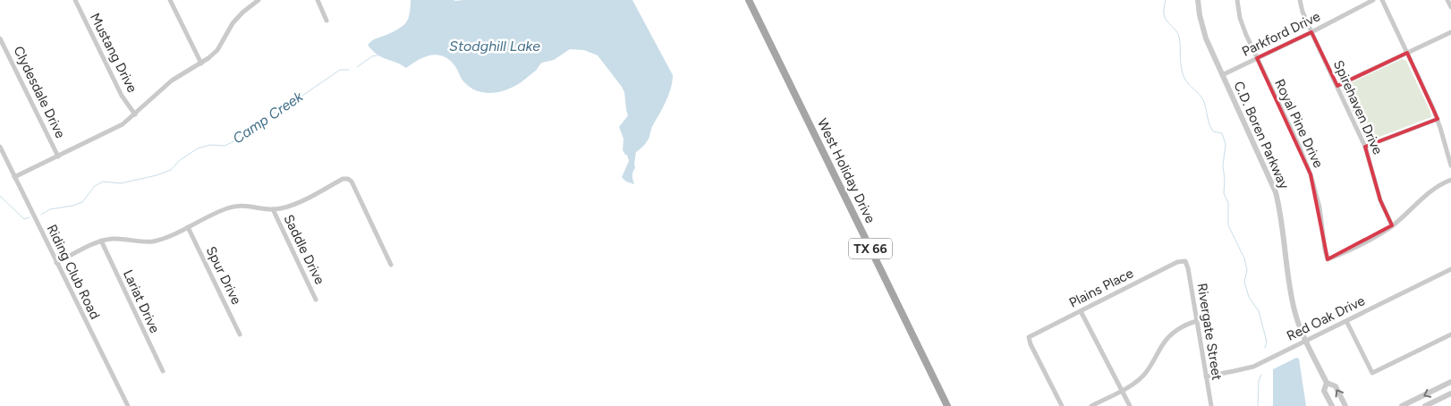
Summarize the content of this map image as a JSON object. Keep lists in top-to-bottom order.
{
  "streets": {
    "main road": ["West Holiday Drive", "TX 66"],
    "street": [
      "Parkford Drive",
      "Mustang Drive",
      "Clydesdale Drive",
      "Spirehaven Drive",
      "Royal Pine Drive",
      "C.D. Boren Parkway",
      "Saddle Drive",
      "Riding Club Road",
      "Spur Drive",
      "Plains Place",
      "Lariat Drive",
      "Red Oak Drive",
      "Rivergate Street"
    ]
  },
  "crossings": [
    ["Parkford Drive", "Spirehaven Drive"],
    ["Parkford Drive", "Royal Pine Drive"],
    ["Parkford Drive", "C.D. Boren Parkway"],
    ["Spirehaven Drive", "Royal Pine Drive"],
    ["C.D. Boren Parkway", "Red Oak Drive"],
    ["Plains Place", "Rivergate Street"],
    ["Red Oak Drive", "Rivergate Street"]
  ],
  "water": ["Stodghill Lake", "Camp Creek"]
}
